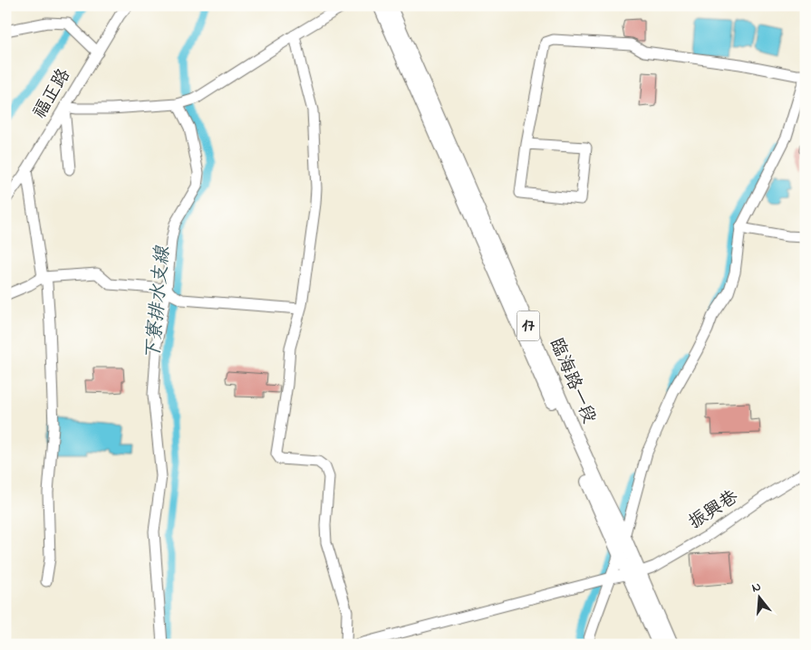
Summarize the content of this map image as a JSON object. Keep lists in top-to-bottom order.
{
  "streets": {
    "main road": ["17", "臨海路一段"],
    "street": ["福正路", "振興巷"]
  },
  "crossings": [
    ["臨海路一段", "振興巷"]
  ],
  "water": ["下寮排水支線"],
  "north": "top"
}
